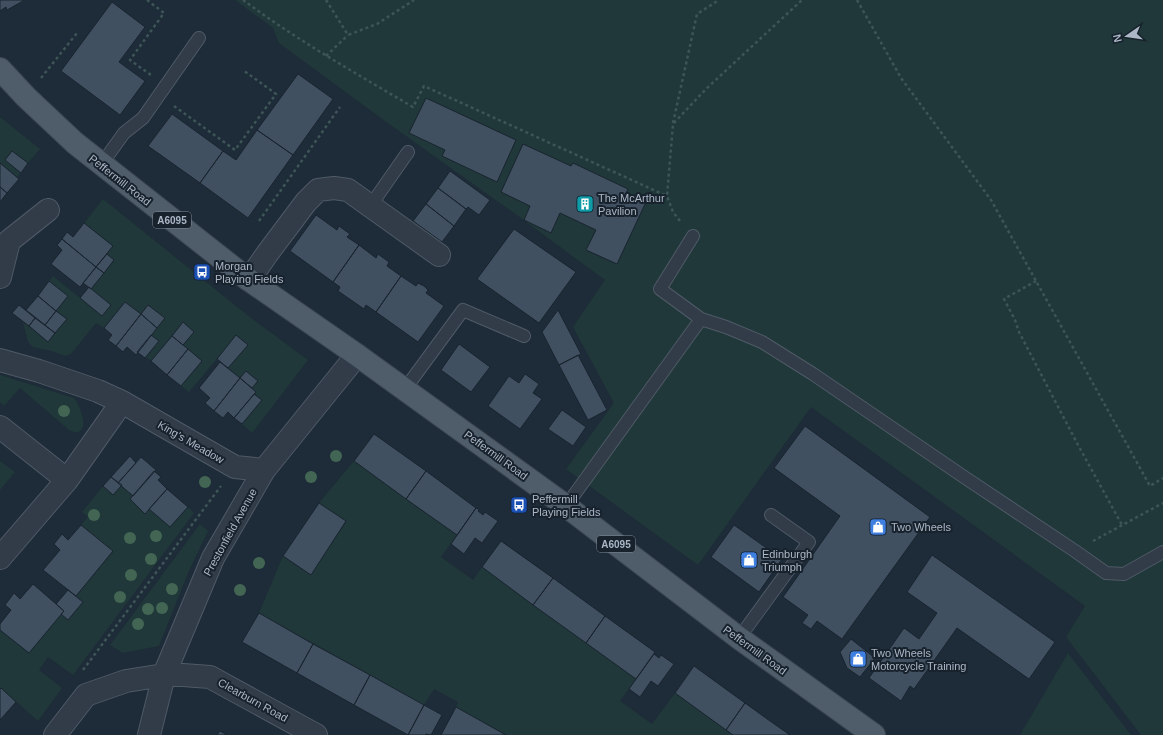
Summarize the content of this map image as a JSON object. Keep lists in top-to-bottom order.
{
  "streets": {
    "main road": ["Peffermill Road", "A6095"],
    "street": ["King's Meadow", "Prestonfield Avenue", "Clearburn Road"]
  },
  "crossings": [
    ["Peffermill Road", "Prestonfield Avenue"],
    ["King's Meadow", "Prestonfield Avenue"],
    ["Prestonfield Avenue", "Clearburn Road"]
  ],
  "places": {
    "building": ["The McArthur Pavilion"],
    "bus stop": ["Morgan Playing Fields", "Peffermill Playing Fields"],
    "shop": ["Two Wheels", "Edinburgh Triumph", "Two Wheels Motorcycle Training"]
  },
  "north": "left"
}
